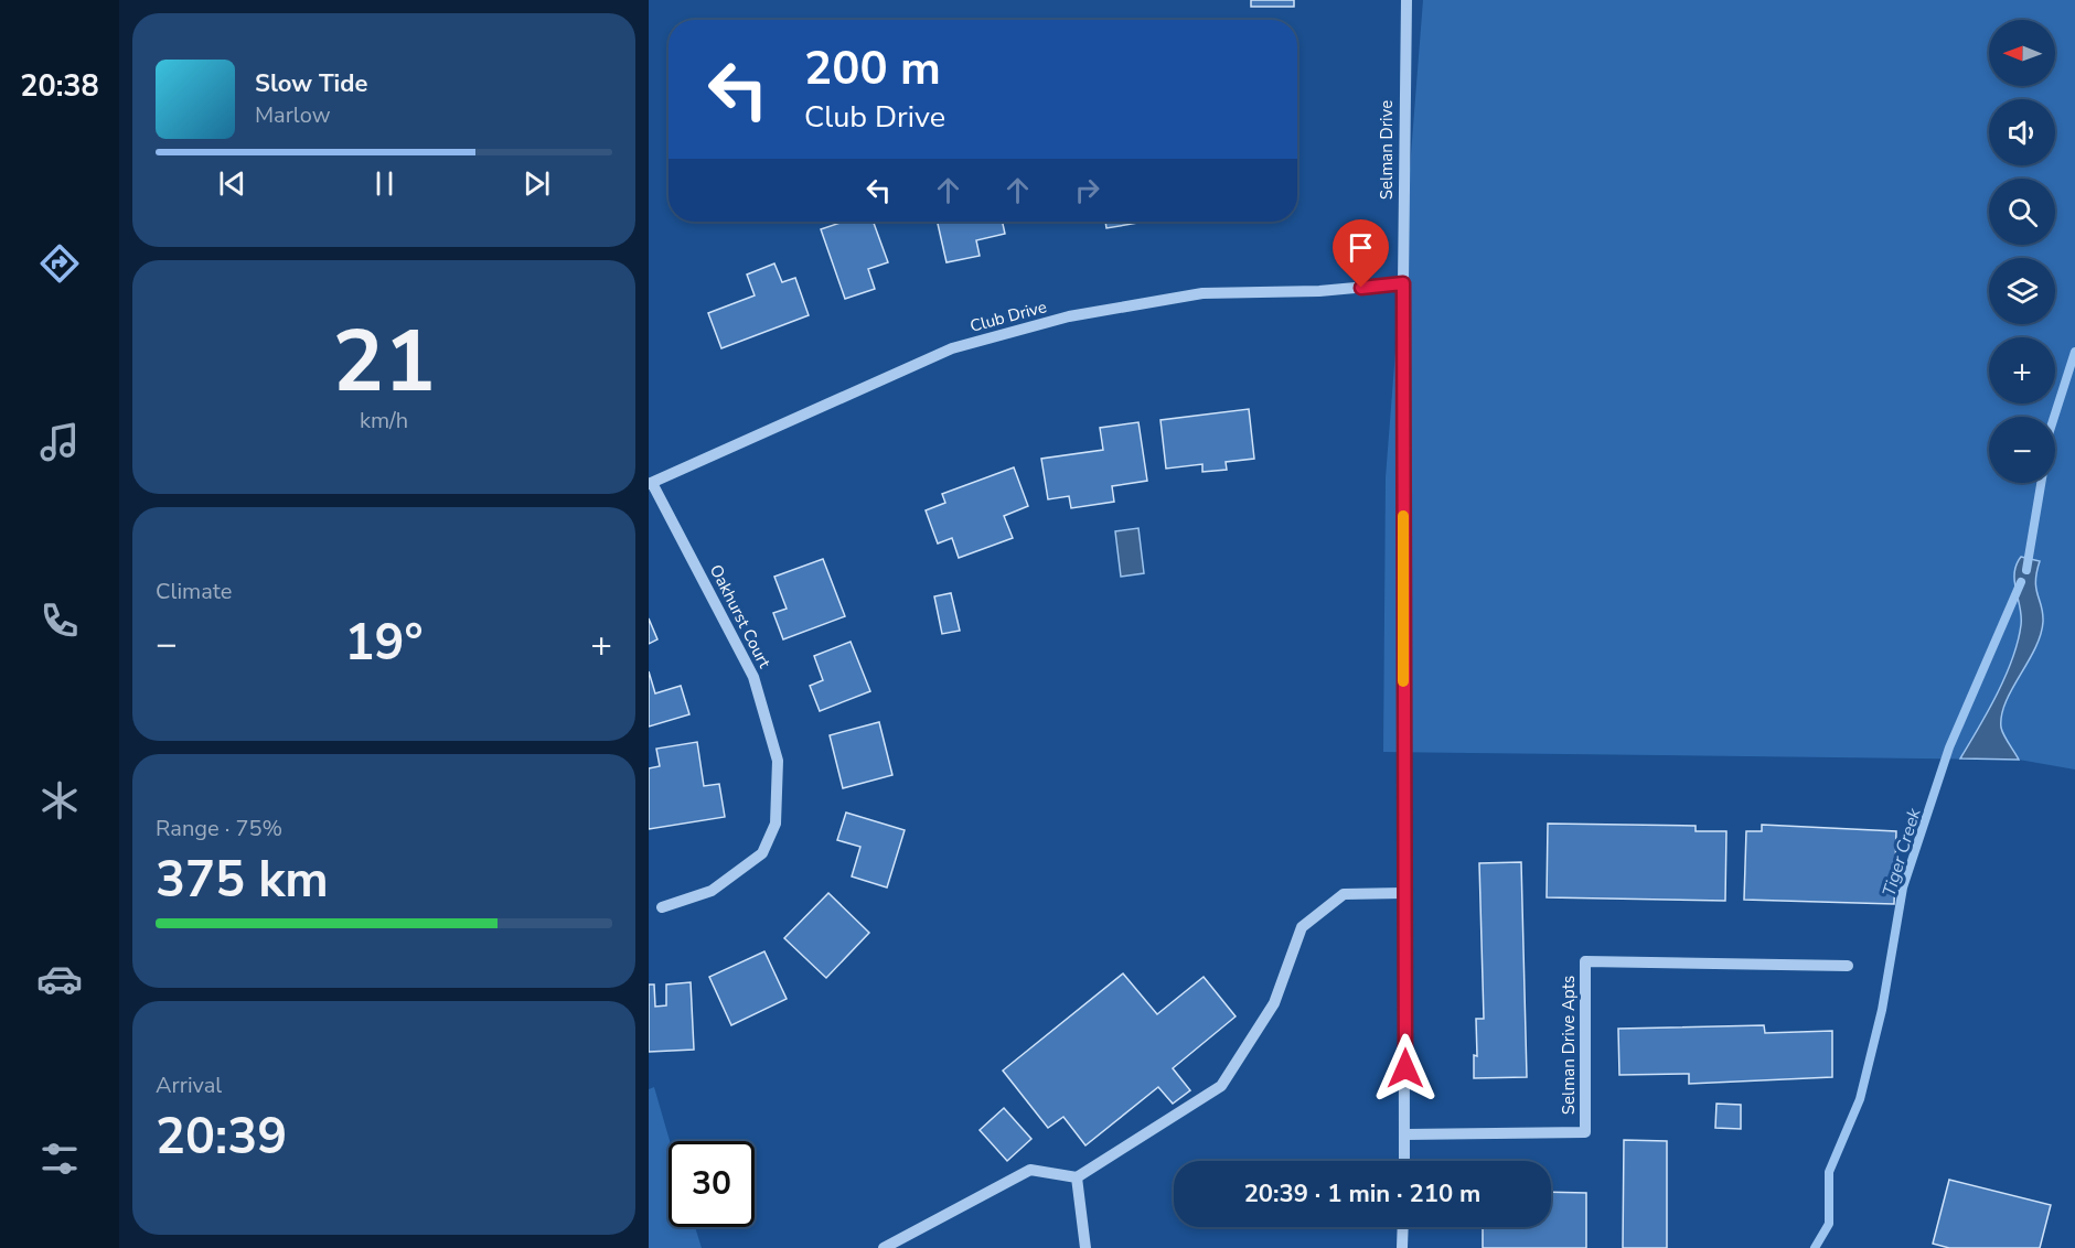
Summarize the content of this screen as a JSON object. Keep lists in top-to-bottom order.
{
  "streets": {
    "street": [
      "Selman Drive",
      "Club Drive",
      "Oakhurst Court",
      "Selman Drive Apts"
    ]
  },
  "crossings": [
    ["Selman Drive", "Club Drive"],
    ["Selman Drive", "Selman Drive Apts"],
    ["Club Drive", "Oakhurst Court"]
  ],
  "water": ["Tiger Creek"],
  "north": "left",
  "page": {
    "tabs": "20:38",
    "map_buttons": ["+", "−"],
    "turn": ["200 m", "Club Drive"],
    "song": ["Slow Tide", "Marlow"],
    "tile": [
      ["21", "km/h"],
      "Climate",
      ["Range · 75%", "375 km"],
      ["Arrival", "20:39"]
    ],
    "heat": ["−", "19°", "+"],
    "limit": "30",
    "trip": "20:39 · 1 min · 210 m"
  }
}
